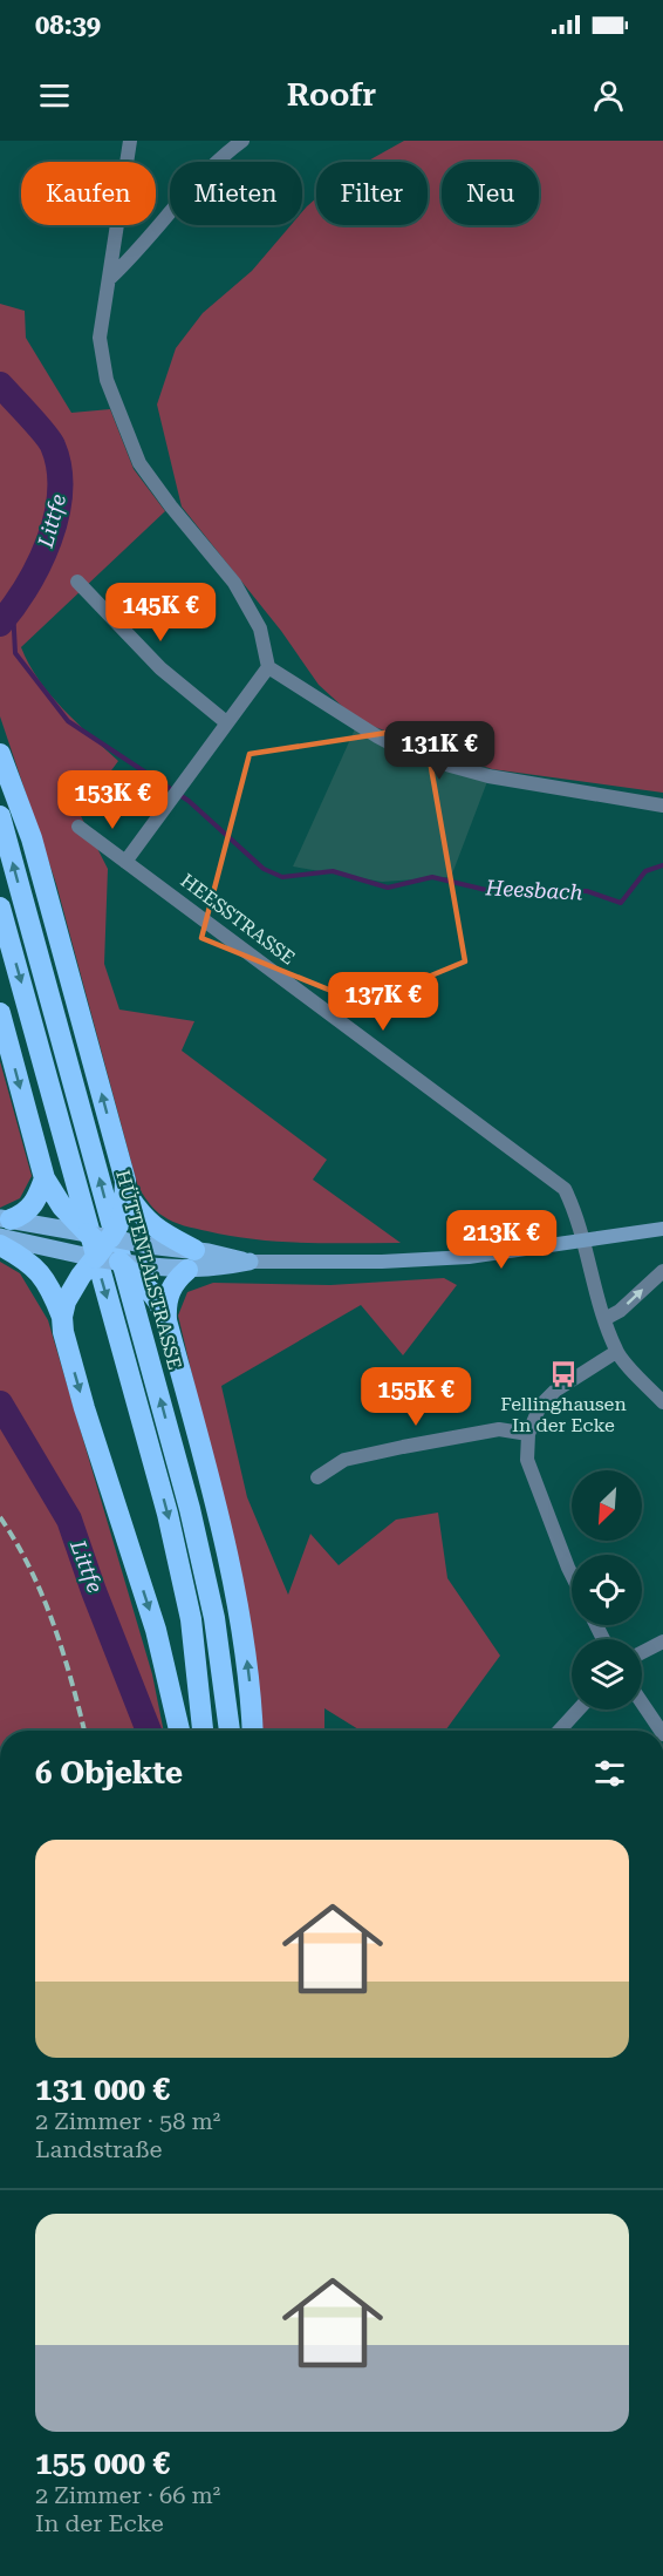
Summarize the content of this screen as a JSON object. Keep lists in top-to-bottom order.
{
  "streets": {
    "highway": ["HÜTTENTALSTRASSE"],
    "street": ["HEESSTRASSE"]
  },
  "water": ["Littfe", "Heesbach"],
  "places": {
    "bus stop": ["Fellinghausen In der Ecke"]
  },
  "north": "bottom left",
  "page": {
    "status": "08:39",
    "header": "Roofr",
    "chip": [
      "Kaufen",
      "Mieten",
      "Filter",
      "Neu"
    ],
    "price": [
      "145K €",
      "131K €",
      "153K €",
      "137K €",
      "213K €",
      "155K €"
    ],
    "heading": "6 Objekte",
    "list": [
      {
        "name": "131 000 €",
        "note": "2 Zimmer · 58 m² · Landstraße"
      },
      {
        "name": "155 000 €",
        "note": "2 Zimmer · 66 m² · In der Ecke"
      }
    ]
  }
}
